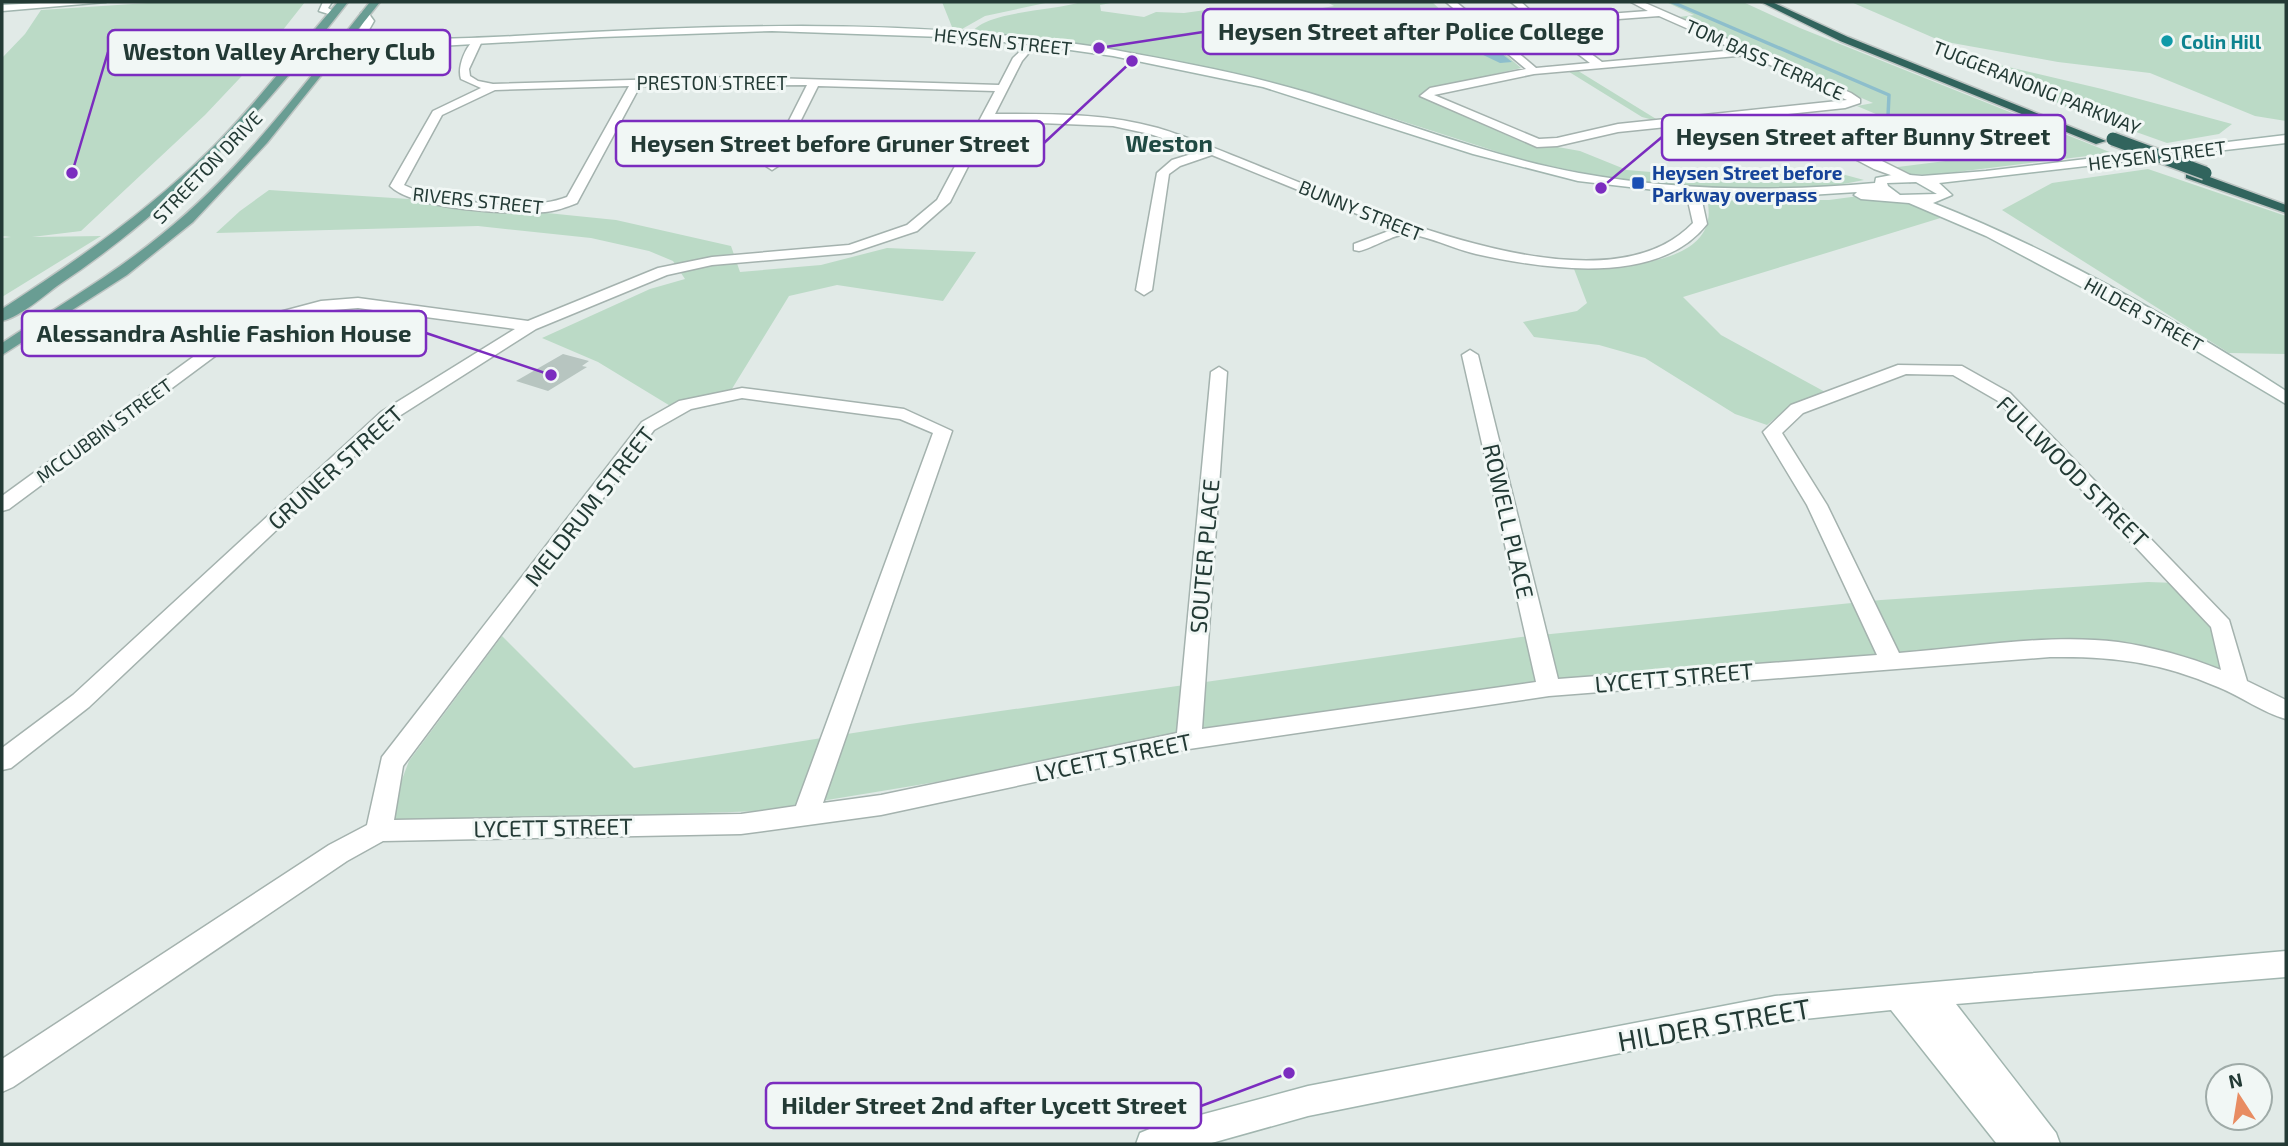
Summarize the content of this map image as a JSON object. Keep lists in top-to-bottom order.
{
  "streets": {
    "highway": ["TUGGERANONG PARKWAY"],
    "main road": ["STREETON DRIVE"],
    "street": [
      "HEYSEN STREET",
      "TOM BASS TERRACE",
      "PRESTON STREET",
      "RIVERS STREET",
      "BUNNY STREET",
      "HILDER STREET",
      "MCCUBBIN STREET",
      "GRUNER STREET",
      "FULLWOOD STREET",
      "MELDRUM STREET",
      "ROWELL PLACE",
      "SOUTER PLACE",
      "LYCETT STREET"
    ]
  },
  "crossings": [
    ["HEYSEN STREET", "PRESTON STREET"],
    ["HEYSEN STREET", "STREETON DRIVE"],
    ["HEYSEN STREET", "BUNNY STREET"],
    ["HEYSEN STREET", "HILDER STREET"],
    ["HEYSEN STREET", "GRUNER STREET"],
    ["PRESTON STREET", "RIVERS STREET"],
    ["PRESTON STREET", "GRUNER STREET"],
    ["BUNNY STREET", "GRUNER STREET"],
    ["MCCUBBIN STREET", "GRUNER STREET"],
    ["FULLWOOD STREET", "LYCETT STREET"],
    ["MELDRUM STREET", "LYCETT STREET"],
    ["ROWELL PLACE", "LYCETT STREET"],
    ["SOUTER PLACE", "LYCETT STREET"]
  ],
  "districts": ["Weston"],
  "places": {
    "other": [
      "Colin Hill",
      "Heysen Street after Police College",
      "Heysen Street before Gruner Street",
      "Weston Valley Archery Club",
      "Heysen Street after Bunny Street",
      "Alessandra Ashlie Fashion House",
      "Hilder Street 2nd after Lycett Street"
    ],
    "transit": ["Heysen Street before Parkway overpass"]
  },
  "north": "top"
}
